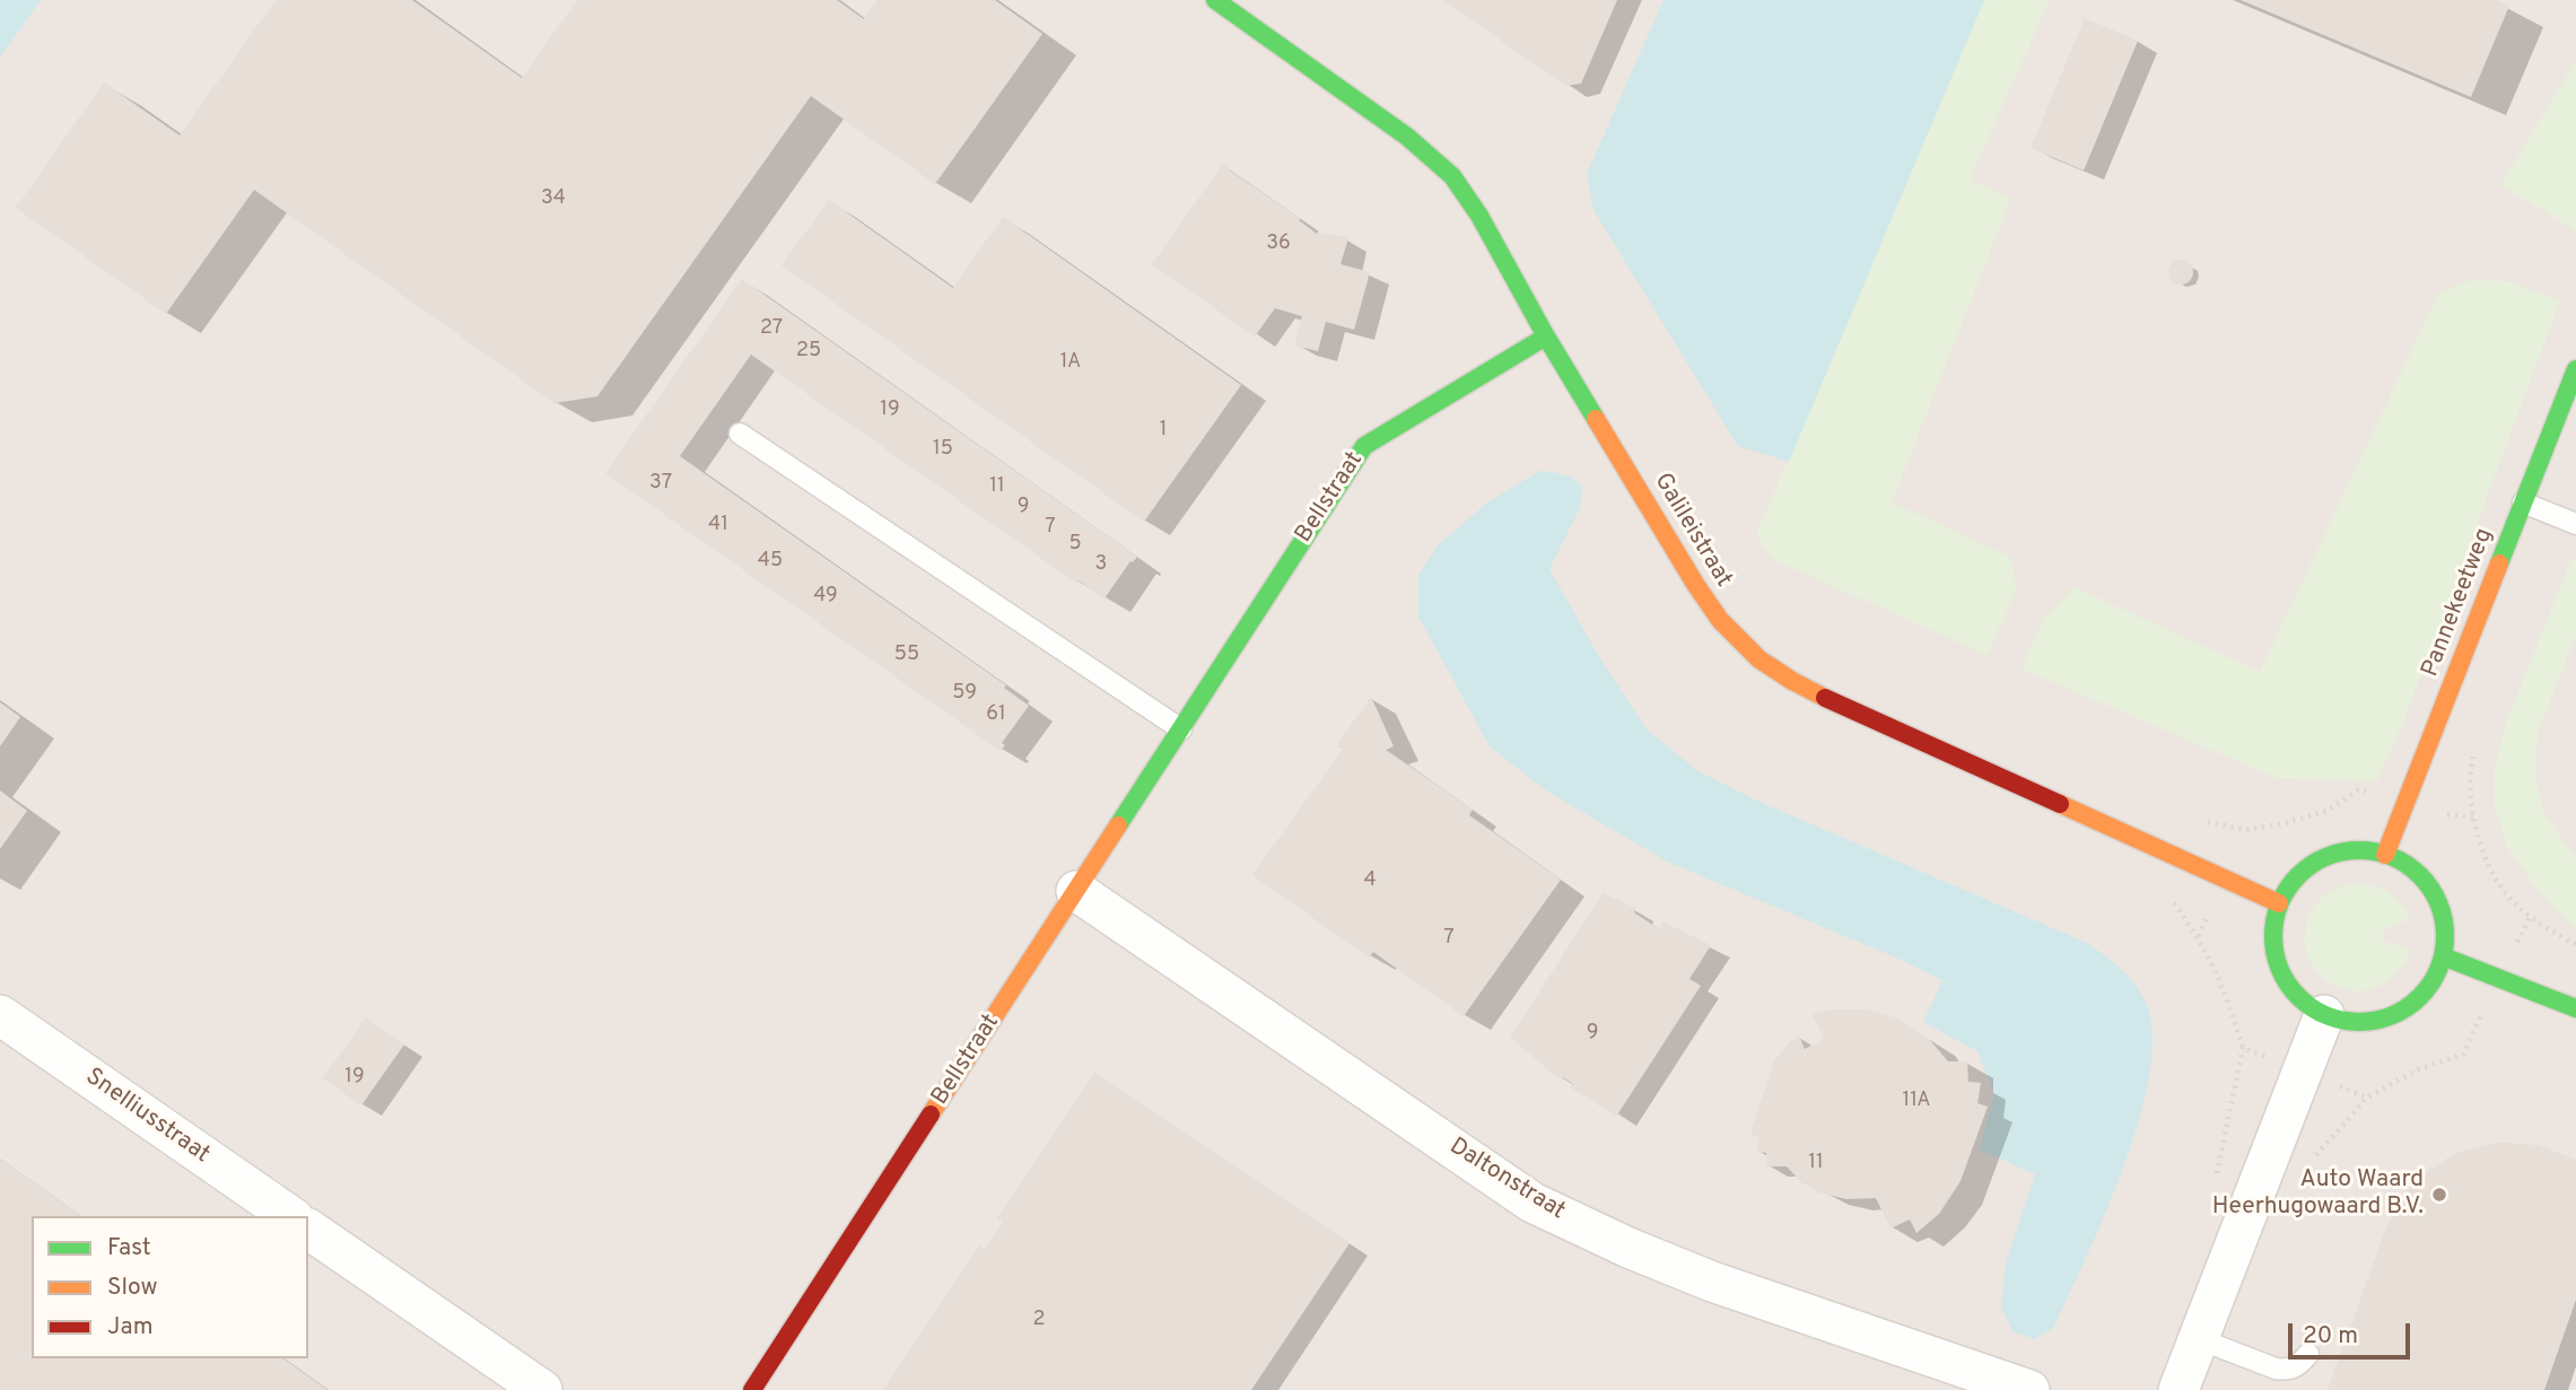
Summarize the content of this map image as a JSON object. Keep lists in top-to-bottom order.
{
  "streets": {
    "street": [
      "Bellstraat",
      "Galileistraat",
      "Pannekeetweg",
      "Snelliusstraat",
      "Daltonstraat"
    ]
  },
  "crossings": [
    ["Bellstraat", "Galileistraat"],
    ["Bellstraat", "Daltonstraat"],
    ["Galileistraat", "Pannekeetweg"]
  ],
  "places": ["Auto Waard Heerhugowaard B.V."],
  "house_numbers": [
    "34",
    "36",
    "27",
    "25",
    "1A",
    "19",
    "1",
    "15",
    "37",
    "11",
    "9",
    "41",
    "7",
    "5",
    "45",
    "3",
    "49",
    "55",
    "59",
    "61",
    "4",
    "7",
    "9",
    "19",
    "11A",
    "11",
    "2"
  ],
  "legend": ["Fast", "Slow", "Jam"],
  "scale_bar": "20 m"
}
